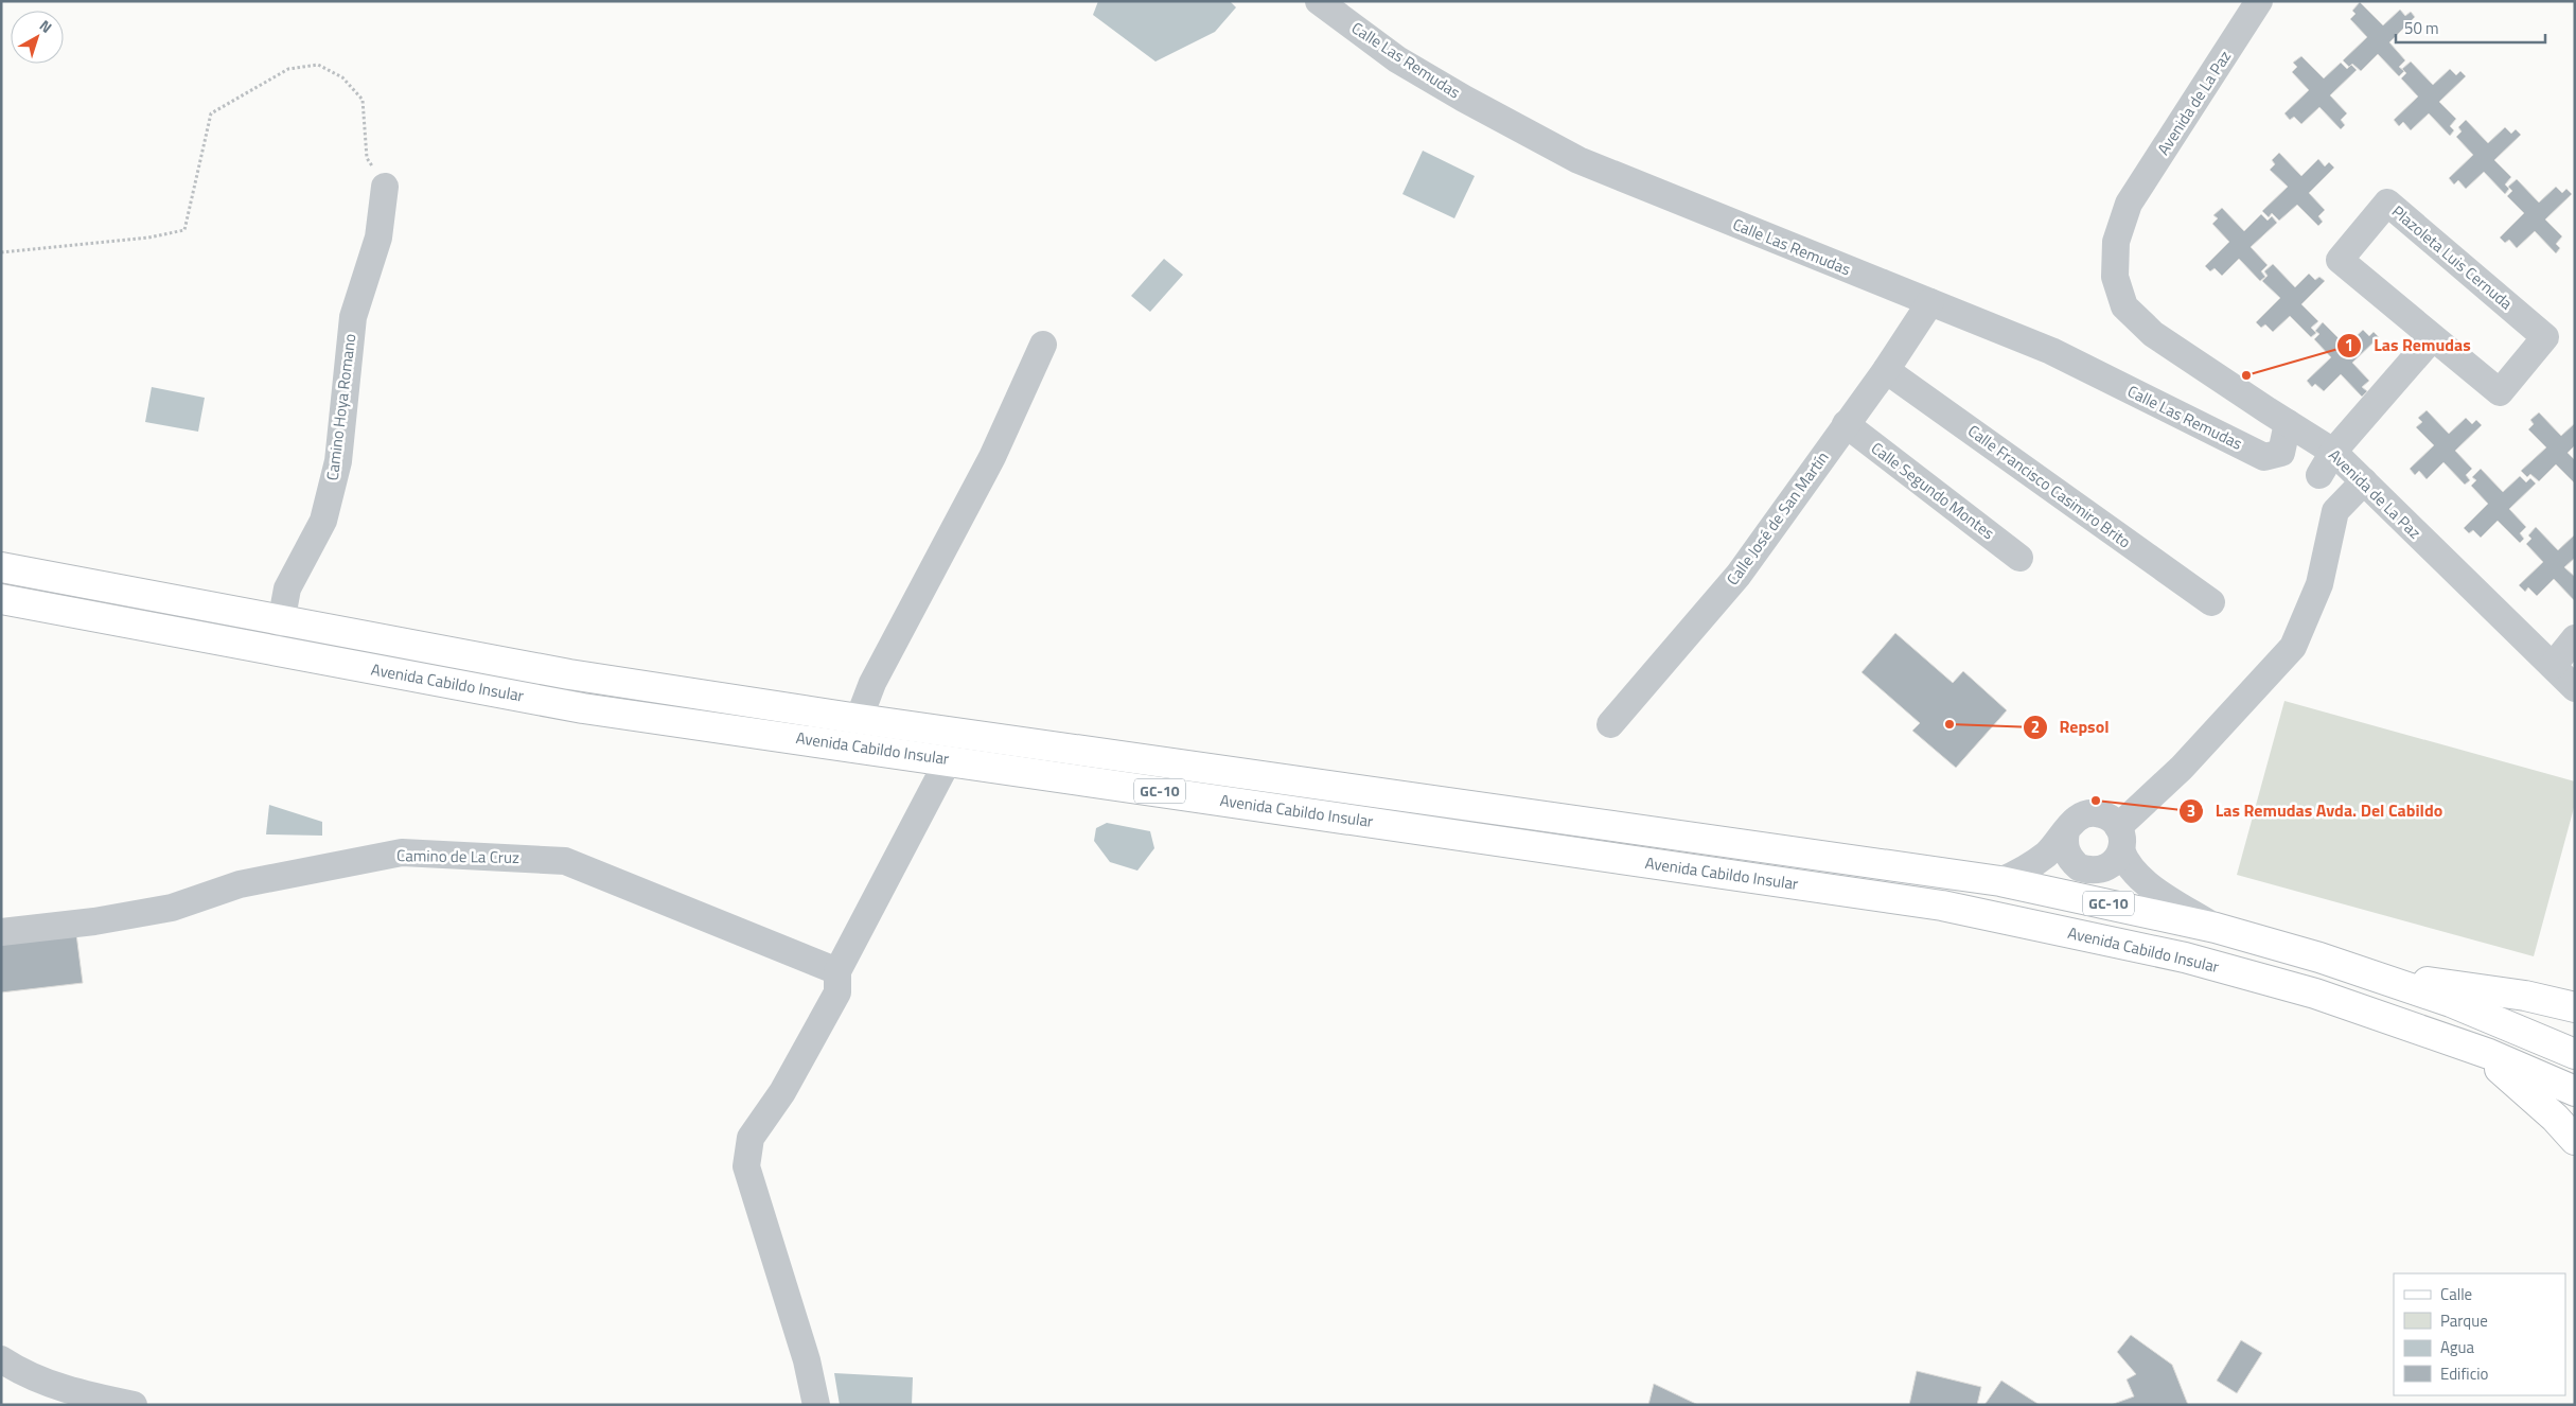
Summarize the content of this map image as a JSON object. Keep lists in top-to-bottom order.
{
  "streets": {
    "main road": ["Avenida Cabildo Insular", "GC-10"],
    "street": [
      "Calle Las Remudas",
      "Avenida de La Paz",
      "Plazoleta Luis Cernuda",
      "Camino Hoya Romano",
      "Calle Francisco Casimiro Brito",
      "Calle Segundo Montes",
      "Calle José de San Martín",
      "Camino de La Cruz"
    ]
  },
  "crossings": [
    ["Calle Las Remudas", "Calle José de San Martín"],
    ["Camino Hoya Romano", "Avenida Cabildo Insular"],
    ["Calle Francisco Casimiro Brito", "Calle José de San Martín"],
    ["Calle Segundo Montes", "Calle José de San Martín"]
  ],
  "places": ["Las Remudas", "Repsol", "Las Remudas Avda. Del Cabildo"],
  "legend": [
    "Calle",
    "Parque",
    "Agua",
    "Edificio"
  ],
  "scale_bar": "50 m",
  "north": "top right"
}
